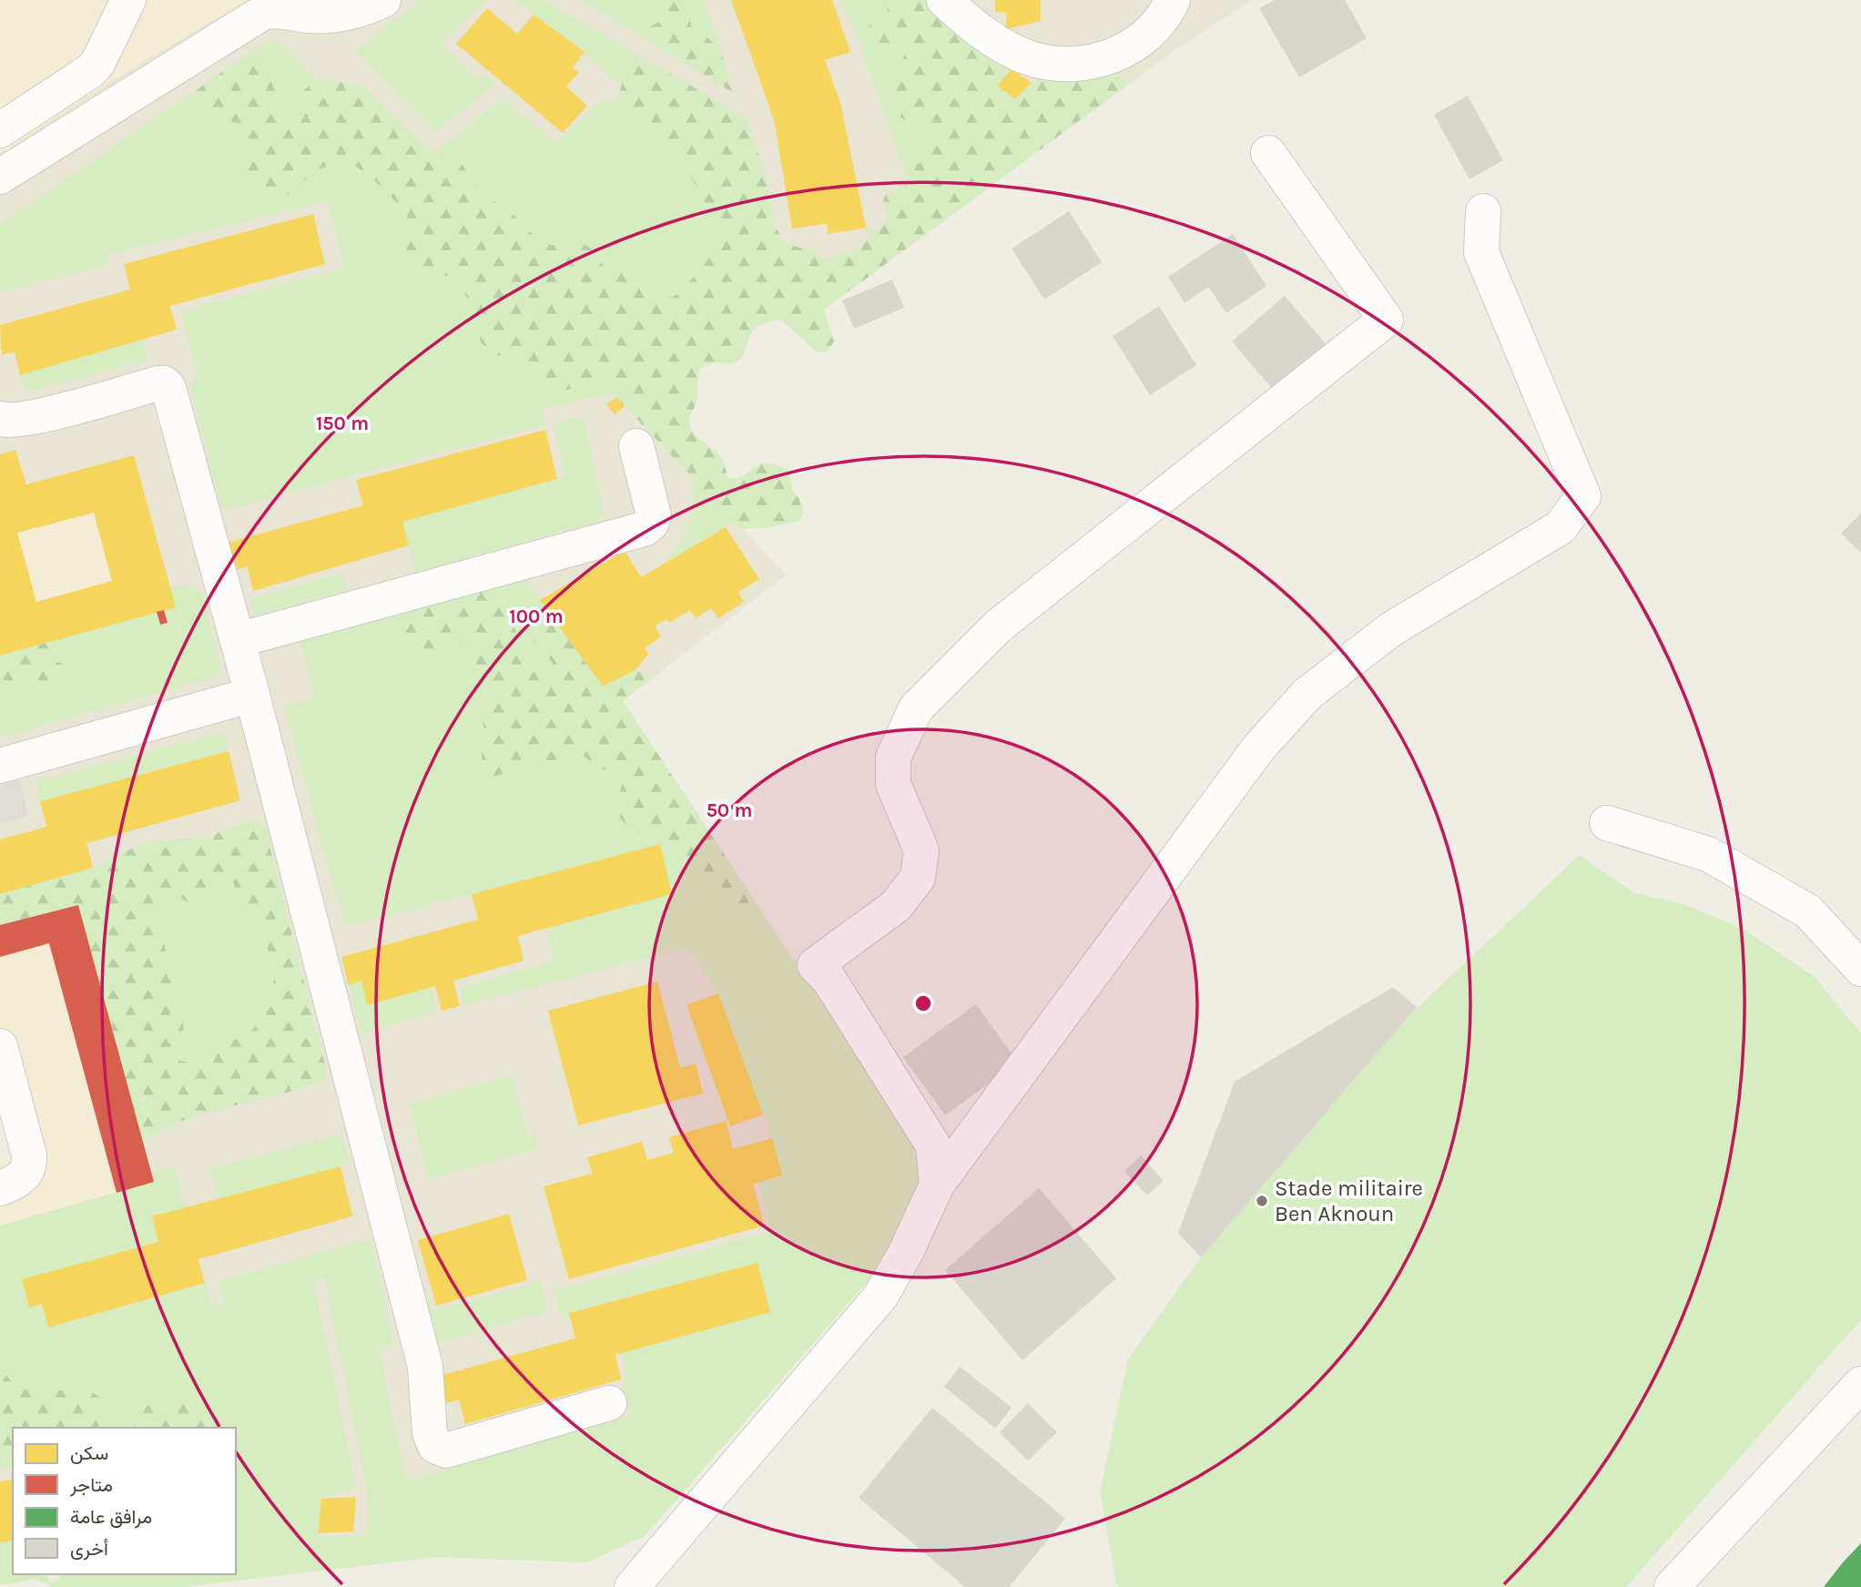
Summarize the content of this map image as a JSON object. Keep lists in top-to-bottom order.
{
  "places": ["Stade militaire Ben Aknoun"],
  "legend": [
    "سكن",
    "متاجر",
    "مرافق عامة",
    "أخرى"
  ],
  "rings": ["150 m", "100 m", "50 m"]
}
